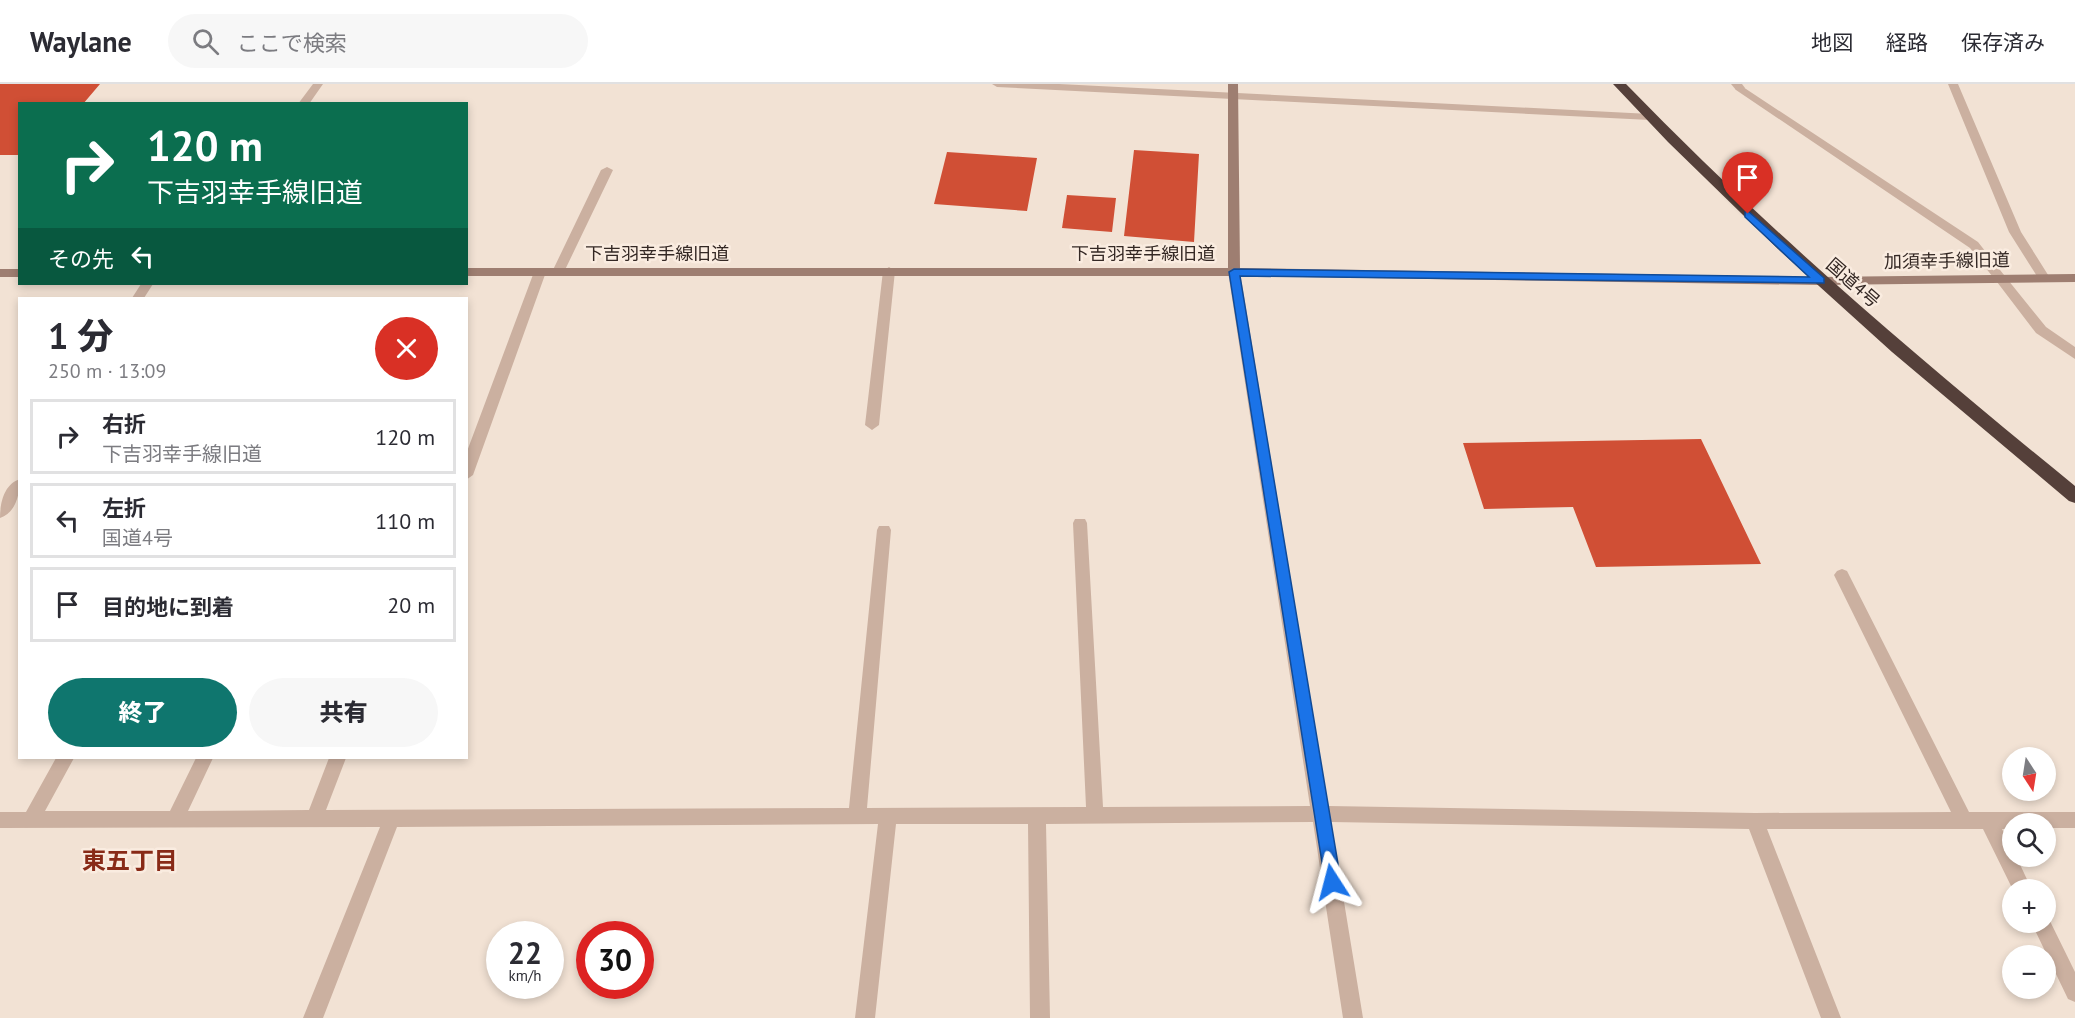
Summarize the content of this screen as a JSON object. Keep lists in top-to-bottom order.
{
  "streets": {
    "highway": ["国道4号"],
    "street": ["下吉羽幸手線旧道", "加須幸手線旧道"]
  },
  "crossings": [
    ["下吉羽幸手線旧道", "加須幸手線旧道"],
    ["下吉羽幸手線旧道", "国道4号"],
    ["加須幸手線旧道", "国道4号"]
  ],
  "districts": ["東五丁目"],
  "north": "bottom",
  "page": {
    "header": "Waylane",
    "search": "ここで検索",
    "nav": ["地図", "経路", "保存済み"],
    "turn": ["120 m", "下吉羽幸手線旧道"],
    "then": "その先",
    "heading": ["1 分", "250 m · 13:09"],
    "list": [
      {
        "name": "右折",
        "note": "下吉羽幸手線旧道",
        "value": "120 m"
      },
      {
        "name": "左折",
        "note": "国道4号",
        "value": "110 m"
      },
      {
        "name": "目的地に到着",
        "value": "20 m"
      }
    ],
    "buttons": ["終了", "共有"],
    "map_buttons": ["+", "−"],
    "speed": "22 km/h",
    "limit": "30"
  }
}
